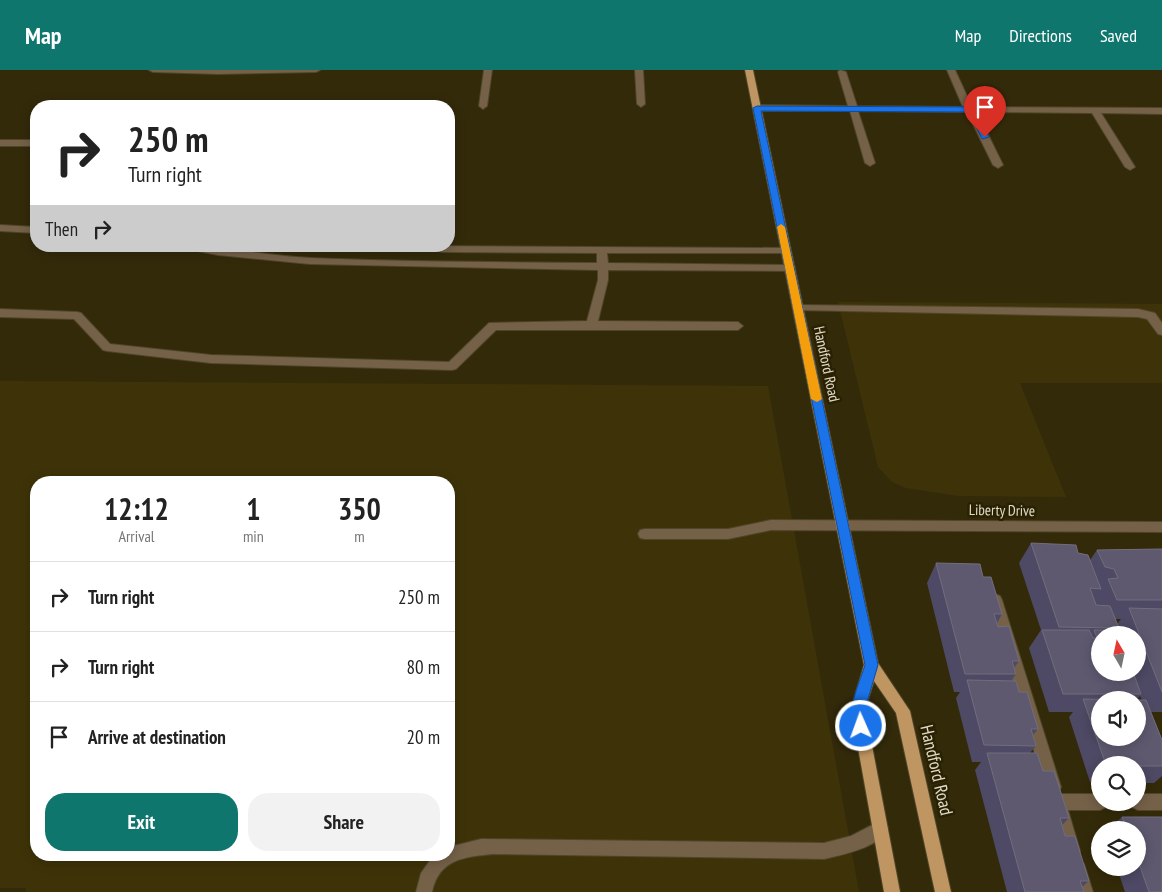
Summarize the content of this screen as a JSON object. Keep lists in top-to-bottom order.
{
  "streets": {
    "main road": ["Handford Road"],
    "street": ["Liberty Drive"]
  },
  "crossings": [
    ["Handford Road", "Liberty Drive"]
  ],
  "north": "top",
  "page": {
    "header": "Map",
    "nav": ["Map", "Directions", "Saved"],
    "turn": ["250 m", "Turn right"],
    "then": "Then",
    "eta": [
      "12:12",
      "Arrival",
      "1",
      "min",
      "350",
      "m"
    ],
    "list": [
      {
        "name": "Turn right",
        "value": "250 m"
      },
      {
        "name": "Turn right",
        "value": "80 m"
      },
      {
        "name": "Arrive at destination",
        "value": "20 m"
      }
    ],
    "buttons": ["Exit", "Share"]
  }
}
